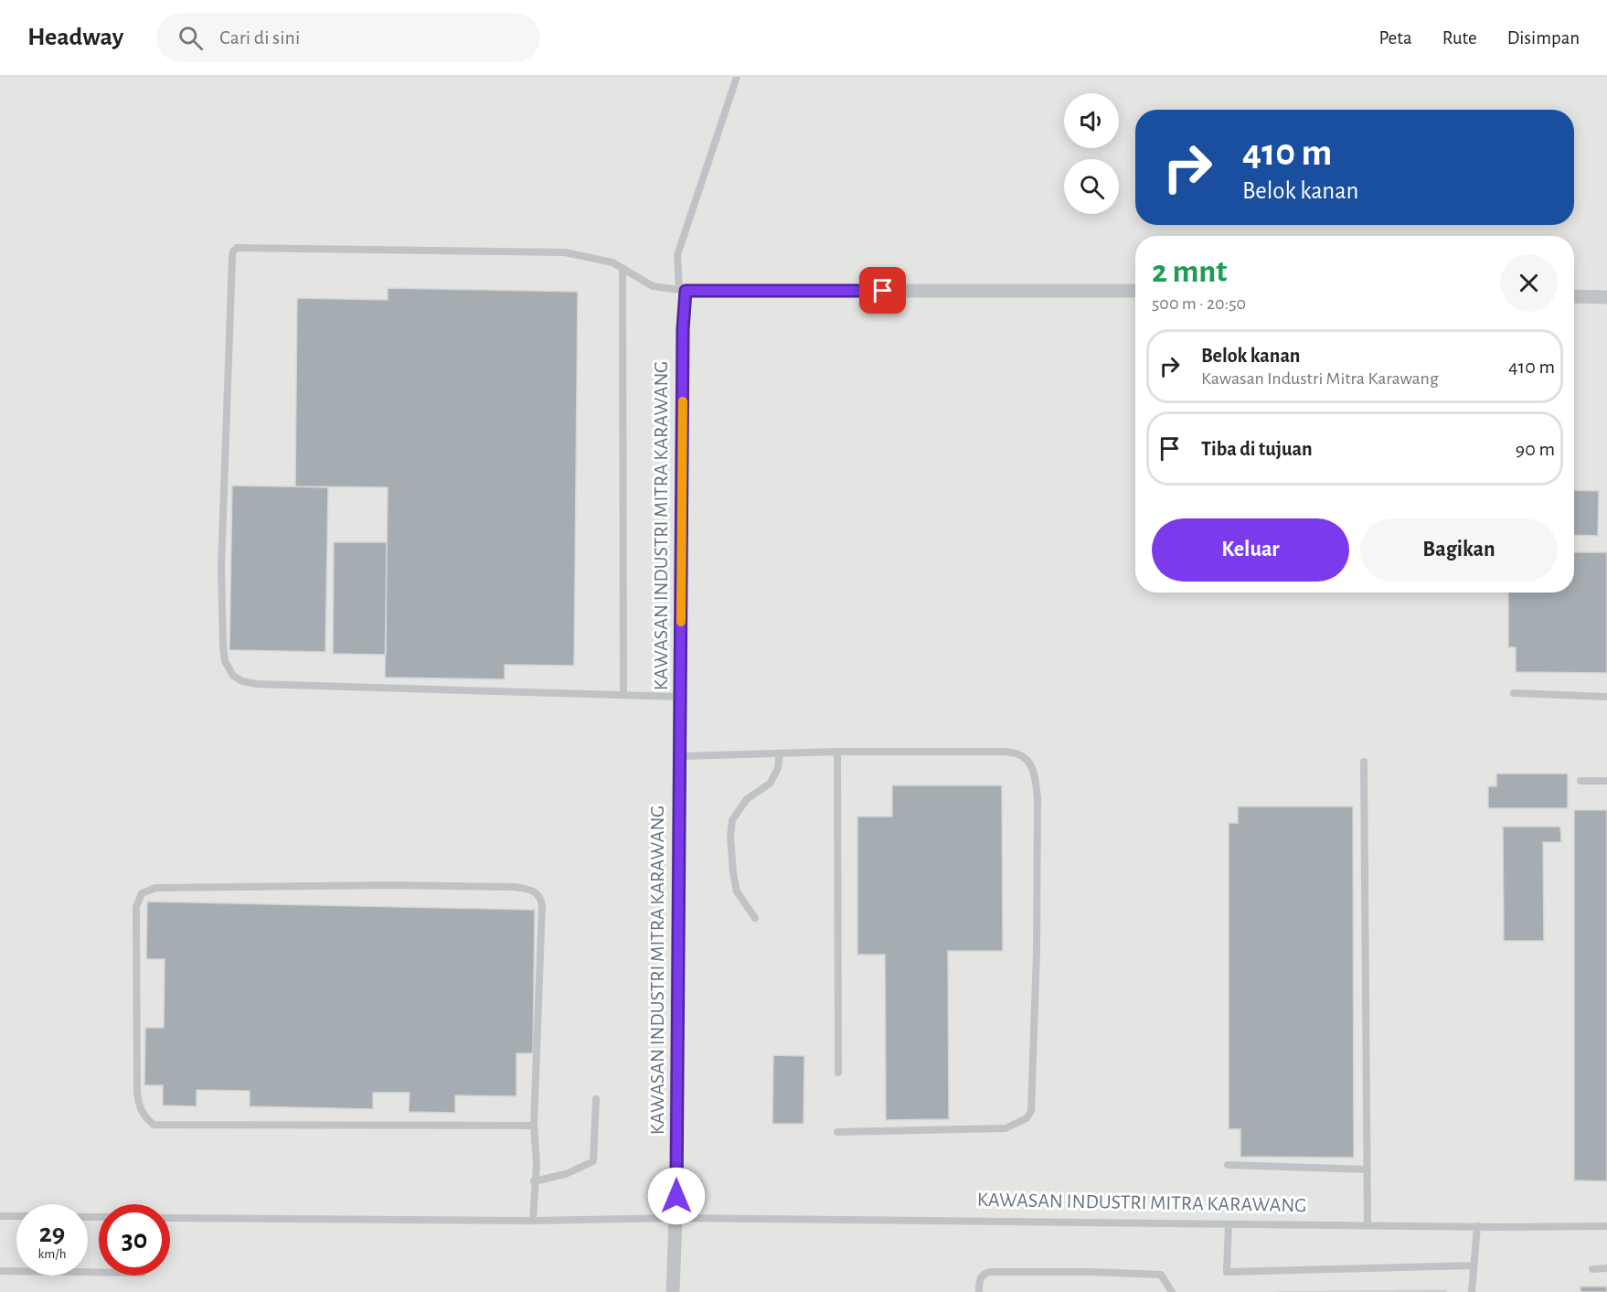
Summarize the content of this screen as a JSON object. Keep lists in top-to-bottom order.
{
  "streets": {
    "street": ["KAWASAN INDUSTRI MITRA KARAWANG"]
  },
  "page": {
    "header": "Headway",
    "search": "Cari di sini",
    "nav": ["Peta", "Rute", "Disimpan"],
    "turn": ["410 m", "Belok kanan"],
    "heading": ["2 mnt", "500 m · 20:50"],
    "list": [
      {
        "name": "Belok kanan",
        "note": "Kawasan Industri Mitra Karawang",
        "value": "410 m"
      },
      {
        "name": "Tiba di tujuan",
        "value": "90 m"
      }
    ],
    "buttons": ["Keluar", "Bagikan"],
    "speed": "29 km/h",
    "limit": "30"
  }
}
